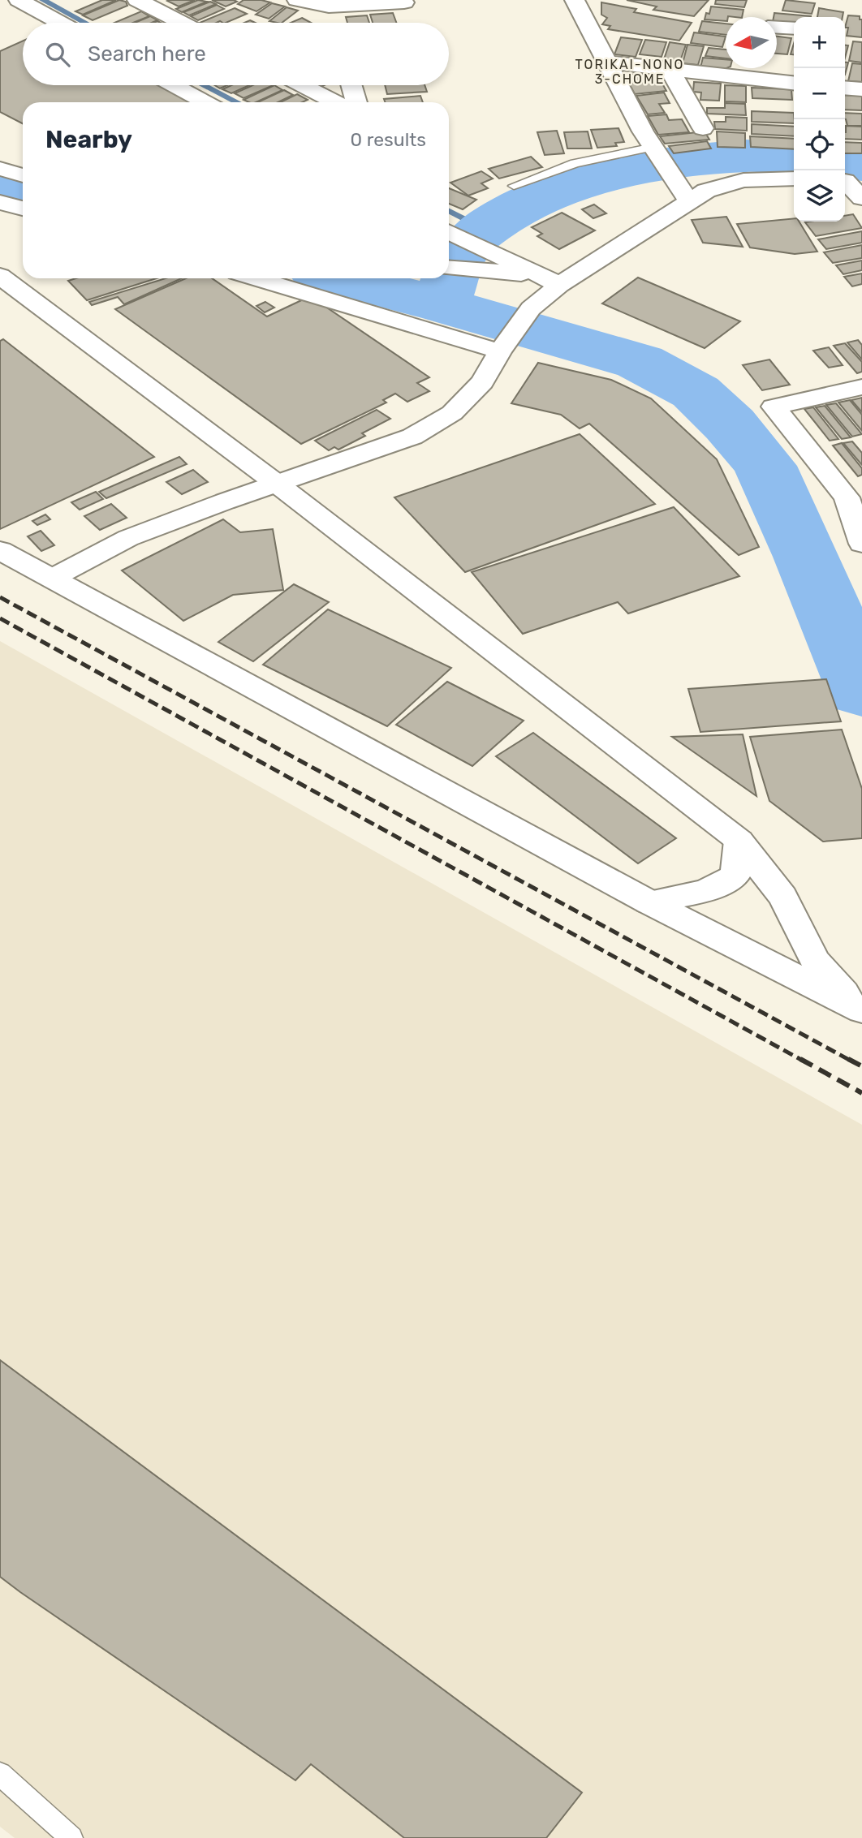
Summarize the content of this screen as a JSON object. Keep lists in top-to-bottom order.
{
  "districts": ["TORIKAI-NONO 3-CHOME"],
  "north": "left",
  "page": {
    "map_buttons": ["+", "−"],
    "search": "Search here",
    "heading": ["Nearby", "0 results"]
  }
}
